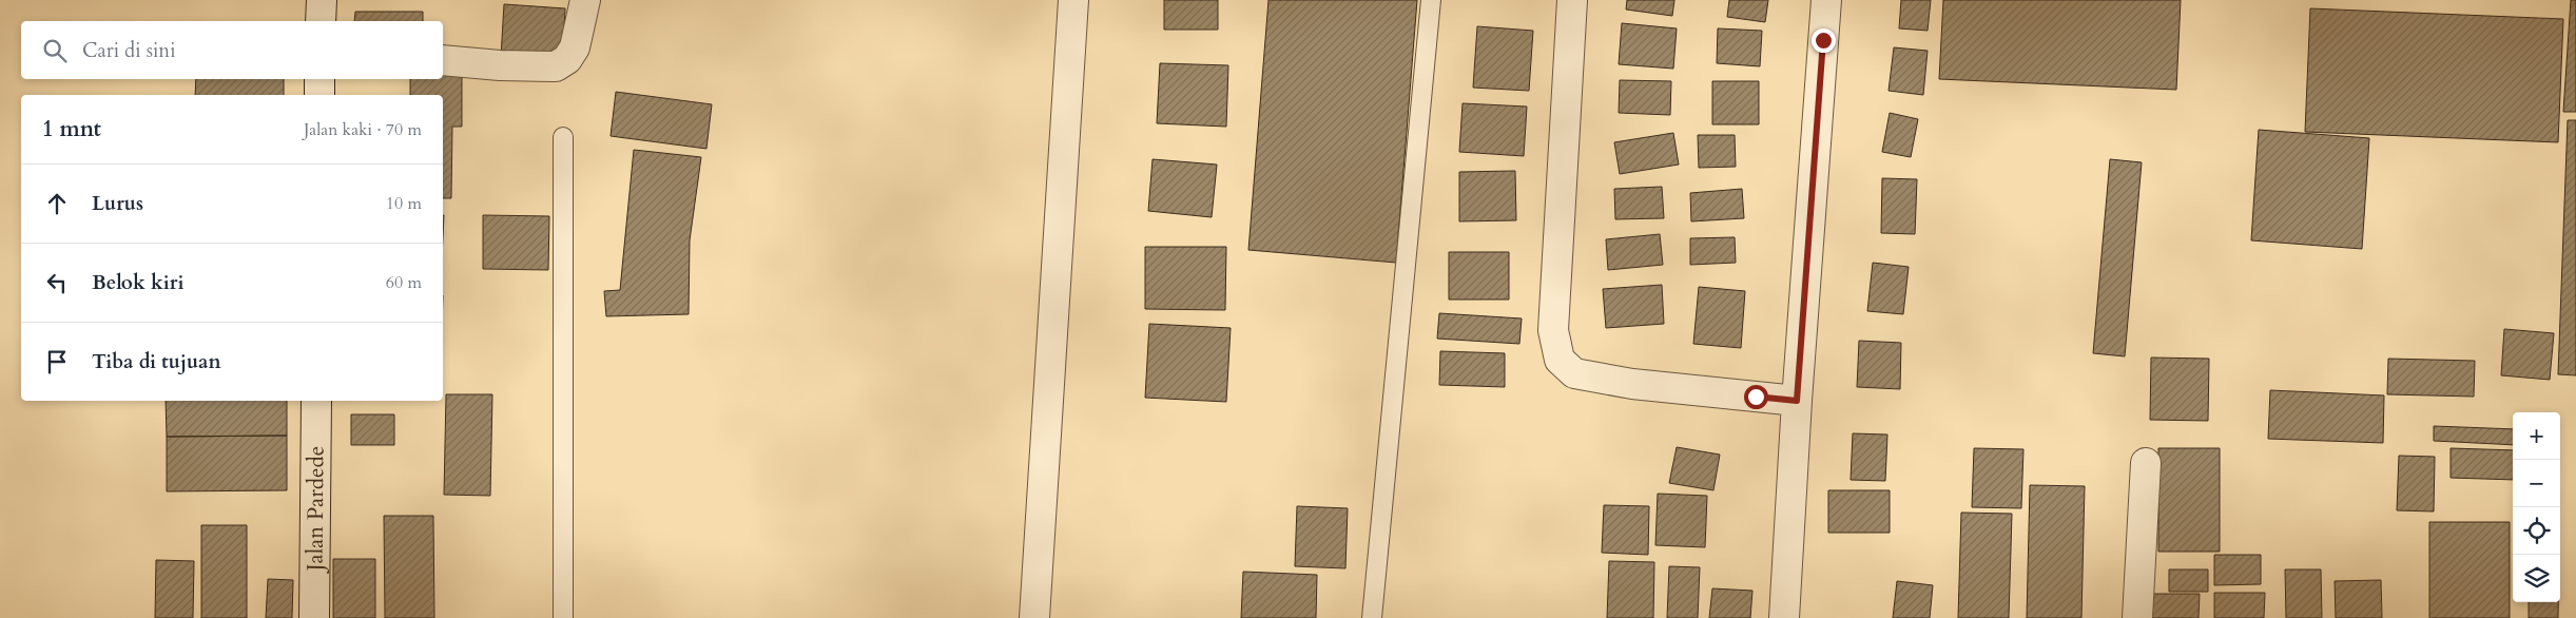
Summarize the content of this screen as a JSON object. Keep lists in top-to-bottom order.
{
  "streets": {
    "street": ["Jalan Pardede"]
  },
  "page": {
    "search": "Cari di sini",
    "heading": ["1 mnt", "Jalan kaki · 70 m"],
    "list": [
      ["Lurus", "10 m"],
      ["Belok kiri", "60 m"],
      "Tiba di tujuan"
    ],
    "map_buttons": ["+", "−"]
  }
}
